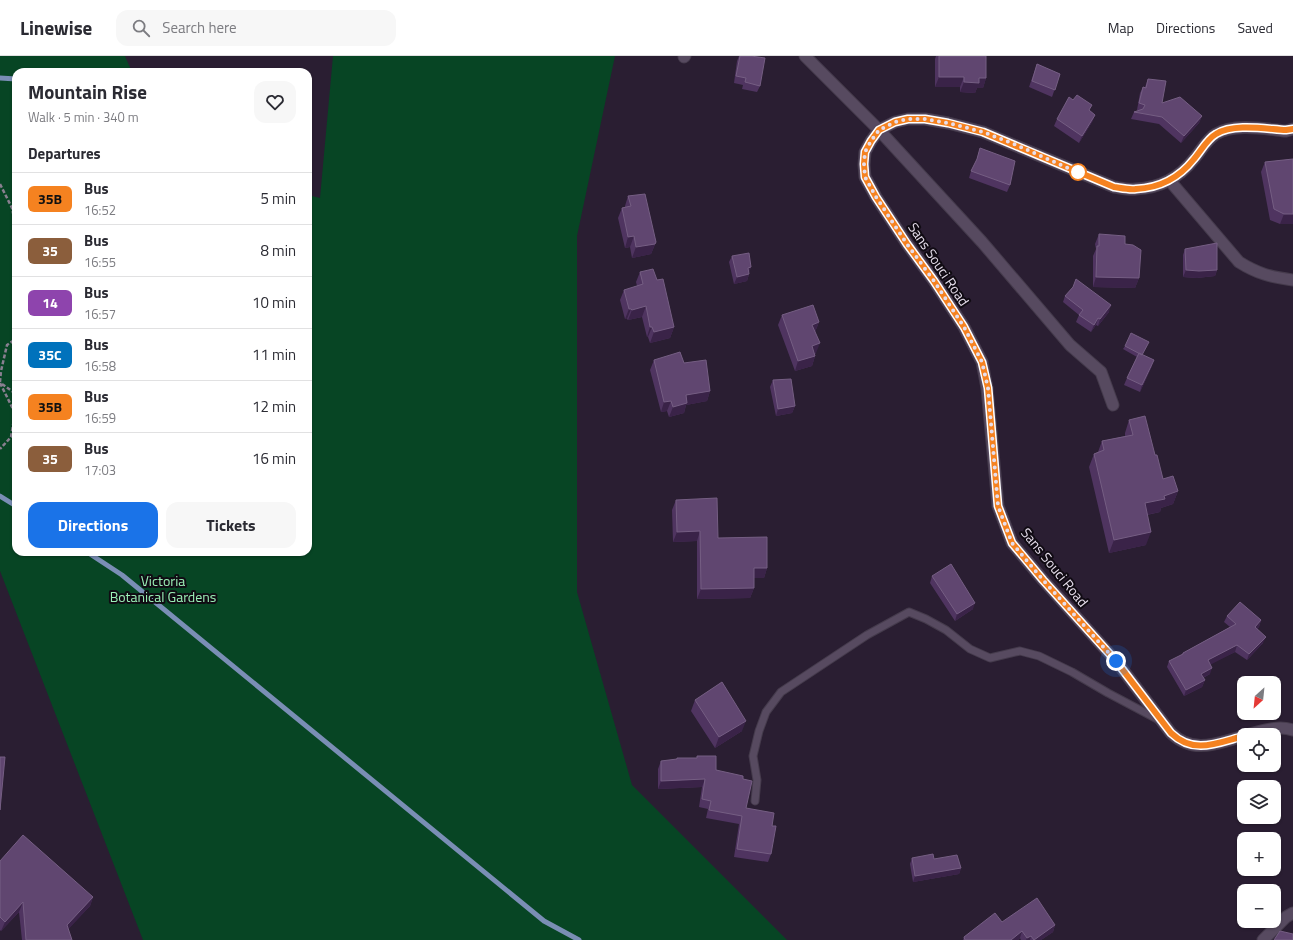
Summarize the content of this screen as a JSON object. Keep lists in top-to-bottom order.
{
  "streets": {
    "main road": ["Sans Souci Road"]
  },
  "parks": ["Victoria Botanical Gardens"],
  "lines": ["bus line 35B"],
  "north": "bottom left",
  "page": {
    "header": "Linewise",
    "search": "Search here",
    "nav": ["Map", "Directions", "Saved"],
    "heading": [
      ["Mountain Rise", "Walk · 5 min · 340 m"],
      "Departures"
    ],
    "list": [
      {
        "mark": "35B",
        "name": "Bus",
        "note": "16:52",
        "value": "5 min"
      },
      {
        "mark": "35",
        "name": "Bus",
        "note": "16:55",
        "value": "8 min"
      },
      {
        "mark": "14",
        "name": "Bus",
        "note": "16:57",
        "value": "10 min"
      },
      {
        "mark": "35C",
        "name": "Bus",
        "note": "16:58",
        "value": "11 min"
      },
      {
        "mark": "35B",
        "name": "Bus",
        "note": "16:59",
        "value": "12 min"
      },
      {
        "mark": "35",
        "name": "Bus",
        "note": "17:03",
        "value": "16 min"
      }
    ],
    "buttons": ["Directions", "Tickets"],
    "map_buttons": ["+", "−"]
  }
}
